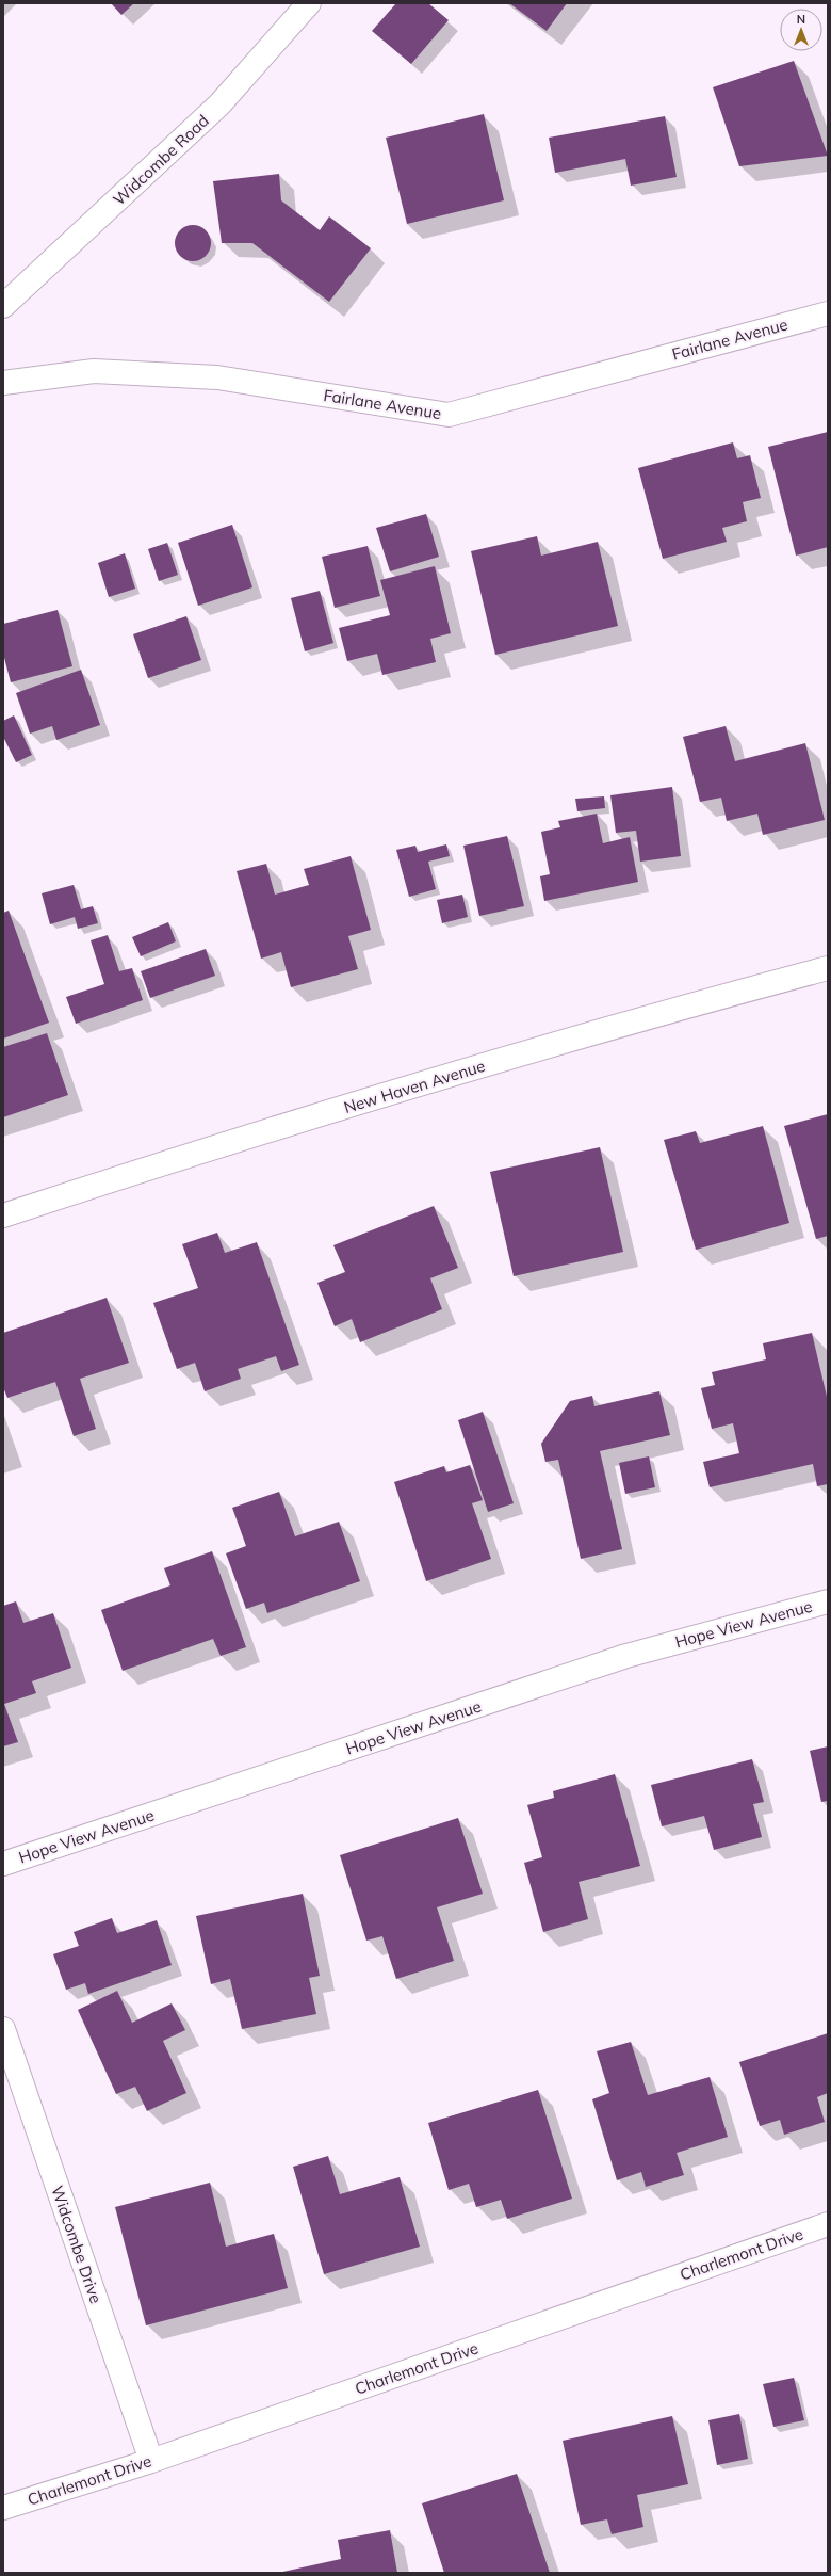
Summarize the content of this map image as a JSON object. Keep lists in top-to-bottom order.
{
  "streets": {
    "street": [
      "Widcombe Road",
      "Fairlane Avenue",
      "New Haven Avenue",
      "Hope View Avenue",
      "Widcombe Drive",
      "Charlemont Drive"
    ]
  },
  "crossings": [
    ["Widcombe Drive", "Charlemont Drive"]
  ],
  "north": "top"
}
